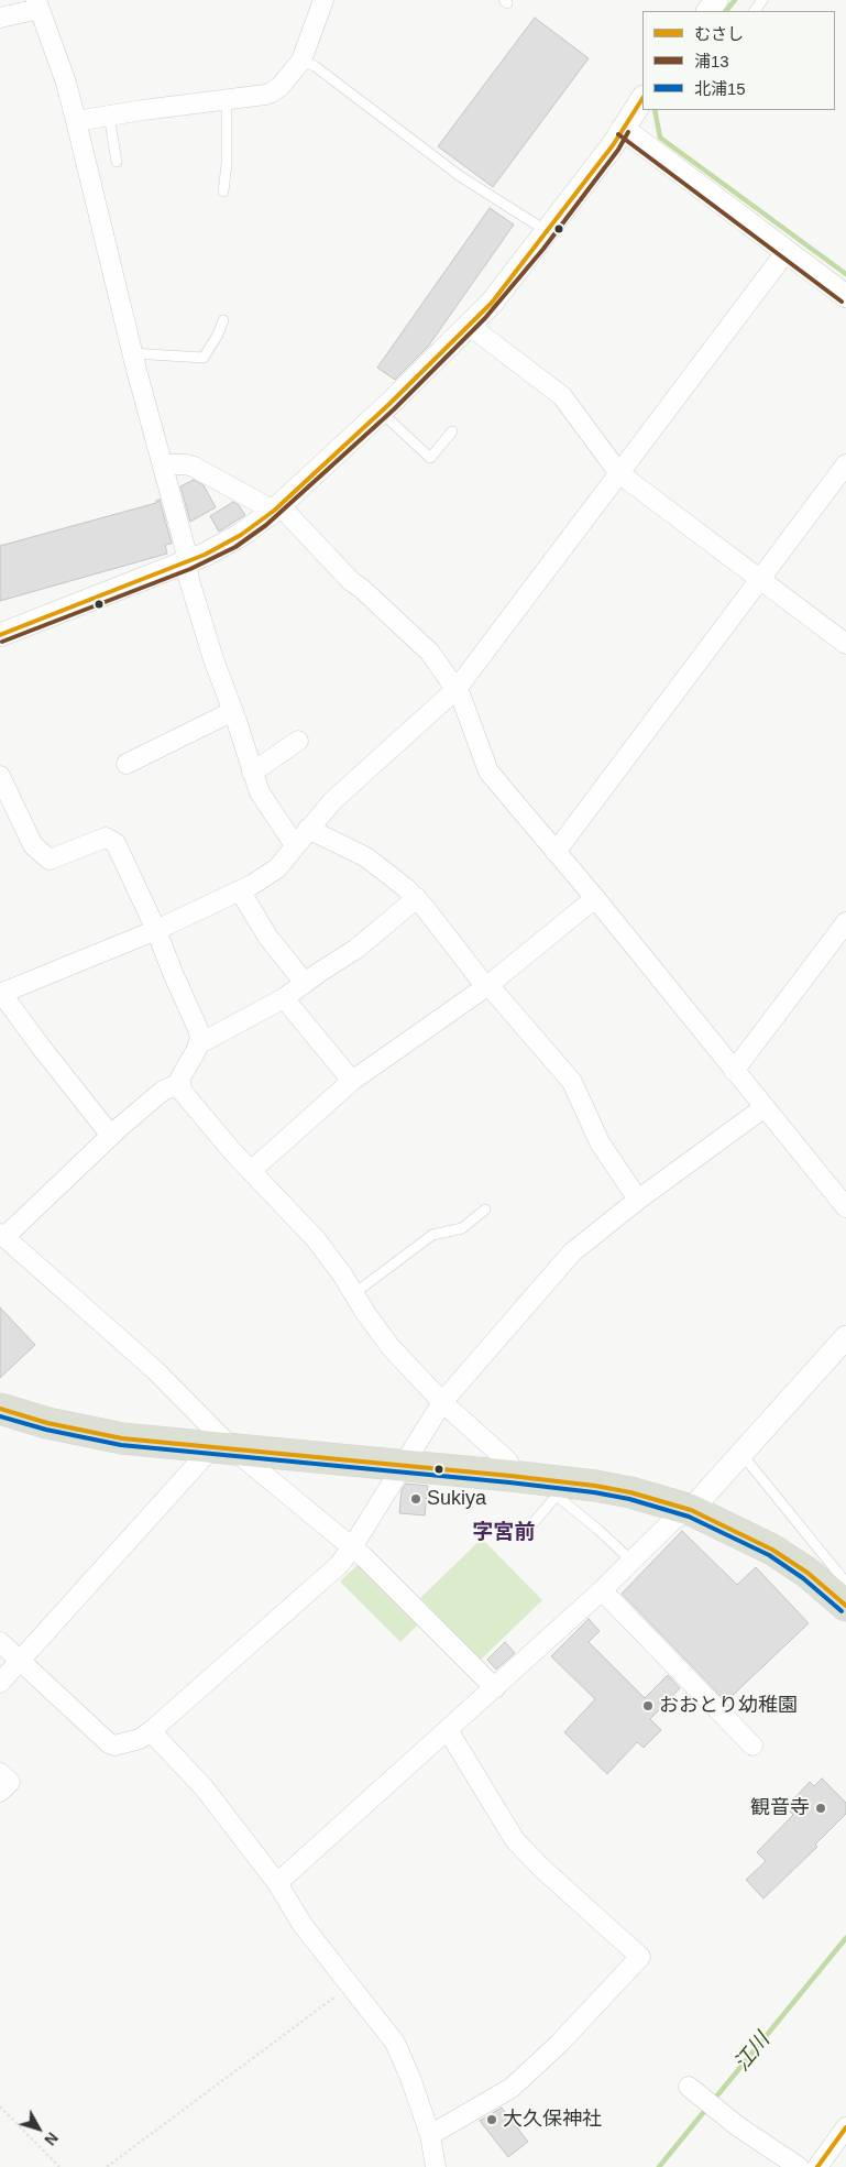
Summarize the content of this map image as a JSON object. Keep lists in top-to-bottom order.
{
  "districts": ["字宮前"],
  "water": ["江川"],
  "places": [
    "Sukiya",
    "おおとり幼稚園",
    "観音寺",
    "大久保神社"
  ],
  "lines": ["transit line むさし", "transit line 浦13", "transit line 北浦15"],
  "legend": ["むさし", "浦13", "北浦15"],
  "north": "bottom right"
}
